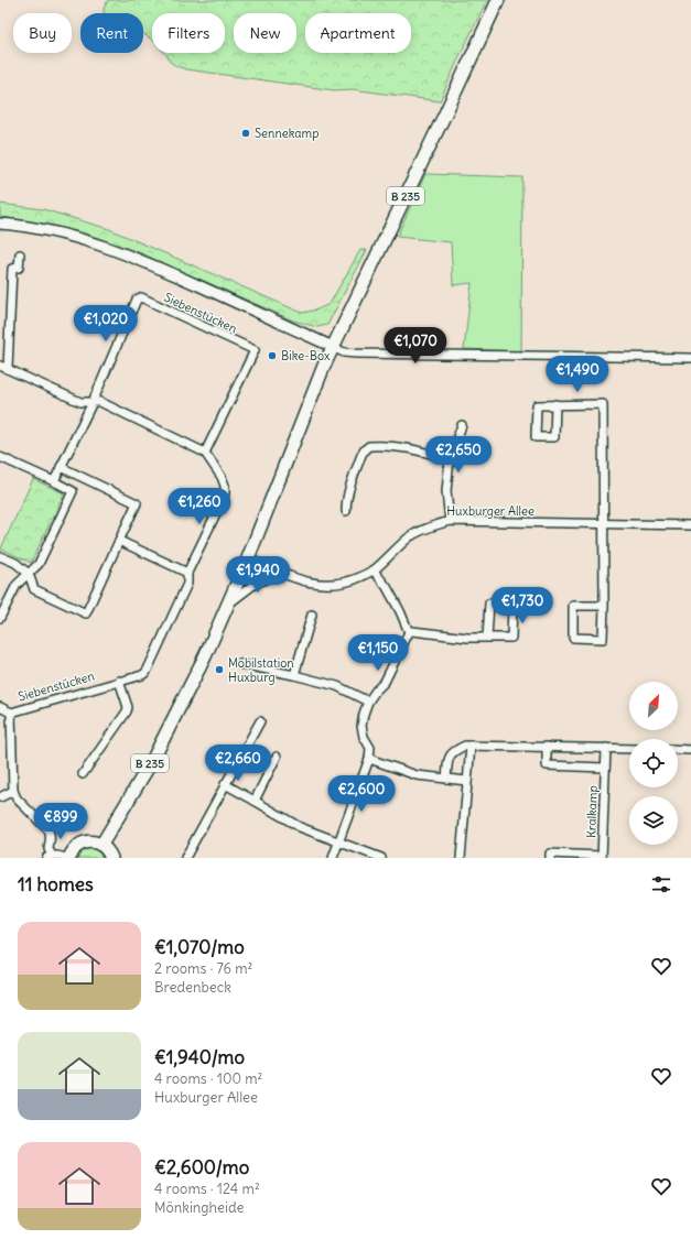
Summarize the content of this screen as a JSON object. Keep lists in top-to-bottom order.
{
  "streets": {
    "main road": ["B 235"],
    "street": ["Siebenstücken", "Huxburger Allee", "Kralkamp"]
  },
  "crossings": [
    ["B 235", "Huxburger Allee"]
  ],
  "places": ["Sennekamp", "Bike-Box", "Mobilstation Huxburg"],
  "north": "top right",
  "page": {
    "chip": [
      "Buy",
      "Rent",
      "Filters",
      "New",
      "Apartment"
    ],
    "price": [
      "€1,020",
      "€1,070",
      "€1,490",
      "€2,650",
      "€1,260",
      "€1,940",
      "€1,730",
      "€1,150",
      "€2,660",
      "€2,600",
      "€899"
    ],
    "heading": "11 homes",
    "list": [
      {
        "name": "€1,070/mo",
        "note": "2 rooms · 76 m² · Bredenbeck"
      },
      {
        "name": "€1,940/mo",
        "note": "4 rooms · 100 m² · Huxburger Allee"
      },
      {
        "name": "€2,600/mo",
        "note": "4 rooms · 124 m² · Mönkingheide"
      }
    ]
  }
}
